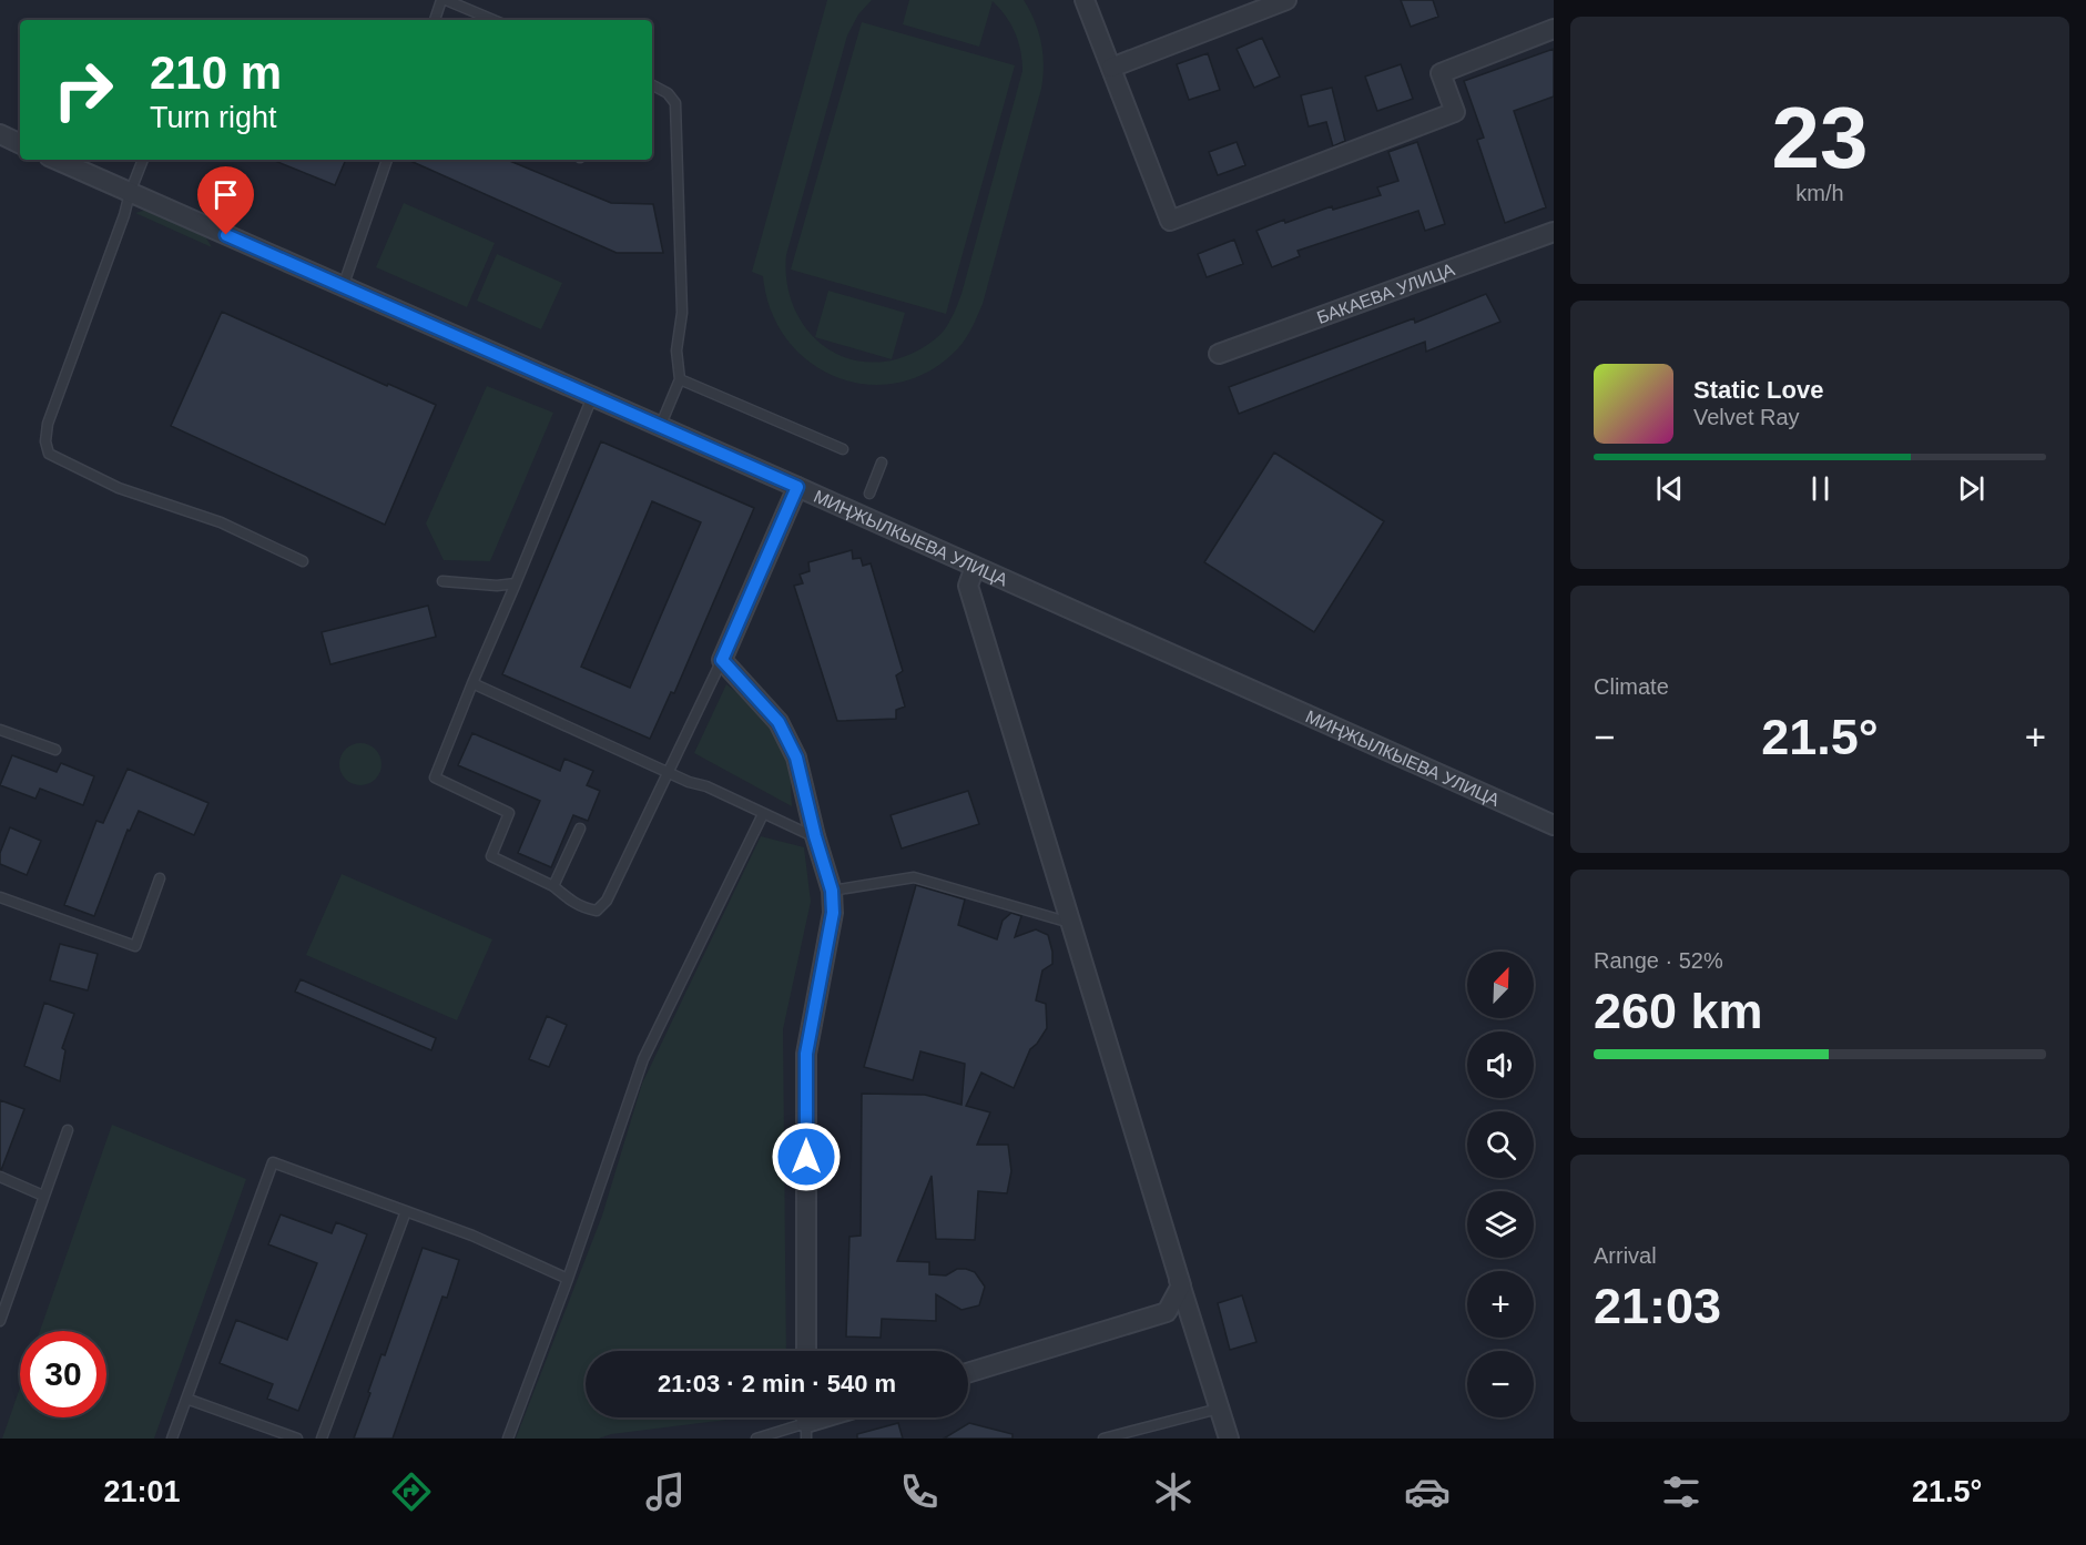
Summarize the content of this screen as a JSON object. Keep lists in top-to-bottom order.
{
  "streets": {
    "street": ["БАКАЕВА УЛИЦА", "МИҢЖЫЛКЫЕВА УЛИЦА"]
  },
  "north": "top right",
  "page": {
    "tile": [
      ["23", "km/h"],
      "Climate",
      ["Range · 52%", "260 km"],
      ["Arrival", "21:03"]
    ],
    "turn": ["210 m", "Turn right"],
    "song": ["Static Love", "Velvet Ray"],
    "heat": ["−", "21.5°", "+"],
    "map_buttons": ["+", "−"],
    "limit": "30",
    "trip": "21:03 · 2 min · 540 m",
    "tabs": ["21:01", "21.5°"]
  }
}
